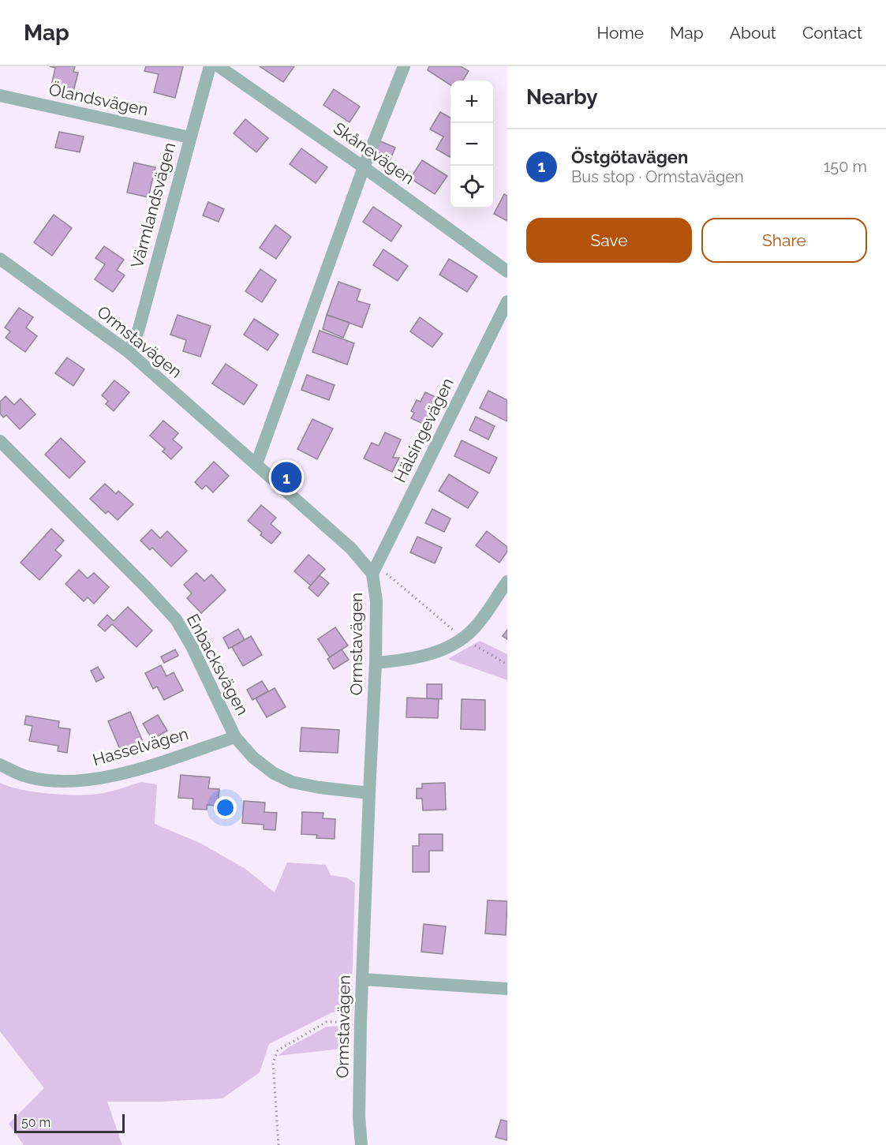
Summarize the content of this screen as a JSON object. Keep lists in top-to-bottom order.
{
  "streets": {
    "street": [
      "Ölandsvägen",
      "Skånevägen",
      "Värmlandsvägen",
      "Ormstavägen",
      "Hälsingevägen",
      "Enbacksvägen",
      "Hasselvägen"
    ]
  },
  "crossings": [
    ["Ölandsvägen", "Värmlandsvägen"],
    ["Värmlandsvägen", "Ormstavägen"],
    ["Ormstavägen", "Hälsingevägen"],
    ["Ormstavägen", "Enbacksvägen"],
    ["Enbacksvägen", "Hasselvägen"]
  ],
  "scale_bar": "50 m",
  "page": {
    "header": "Map",
    "nav": [
      "Home",
      "Map",
      "About",
      "Contact"
    ],
    "heading": "Nearby",
    "map_buttons": ["+", "−"],
    "list": [
      {
        "mark": "1",
        "name": "Östgötavägen",
        "note": "Bus stop · Ormstavägen",
        "value": "150 m"
      }
    ],
    "buttons": ["Save", "Share"],
    "pins": "1",
    "scale": "50 m"
  }
}
